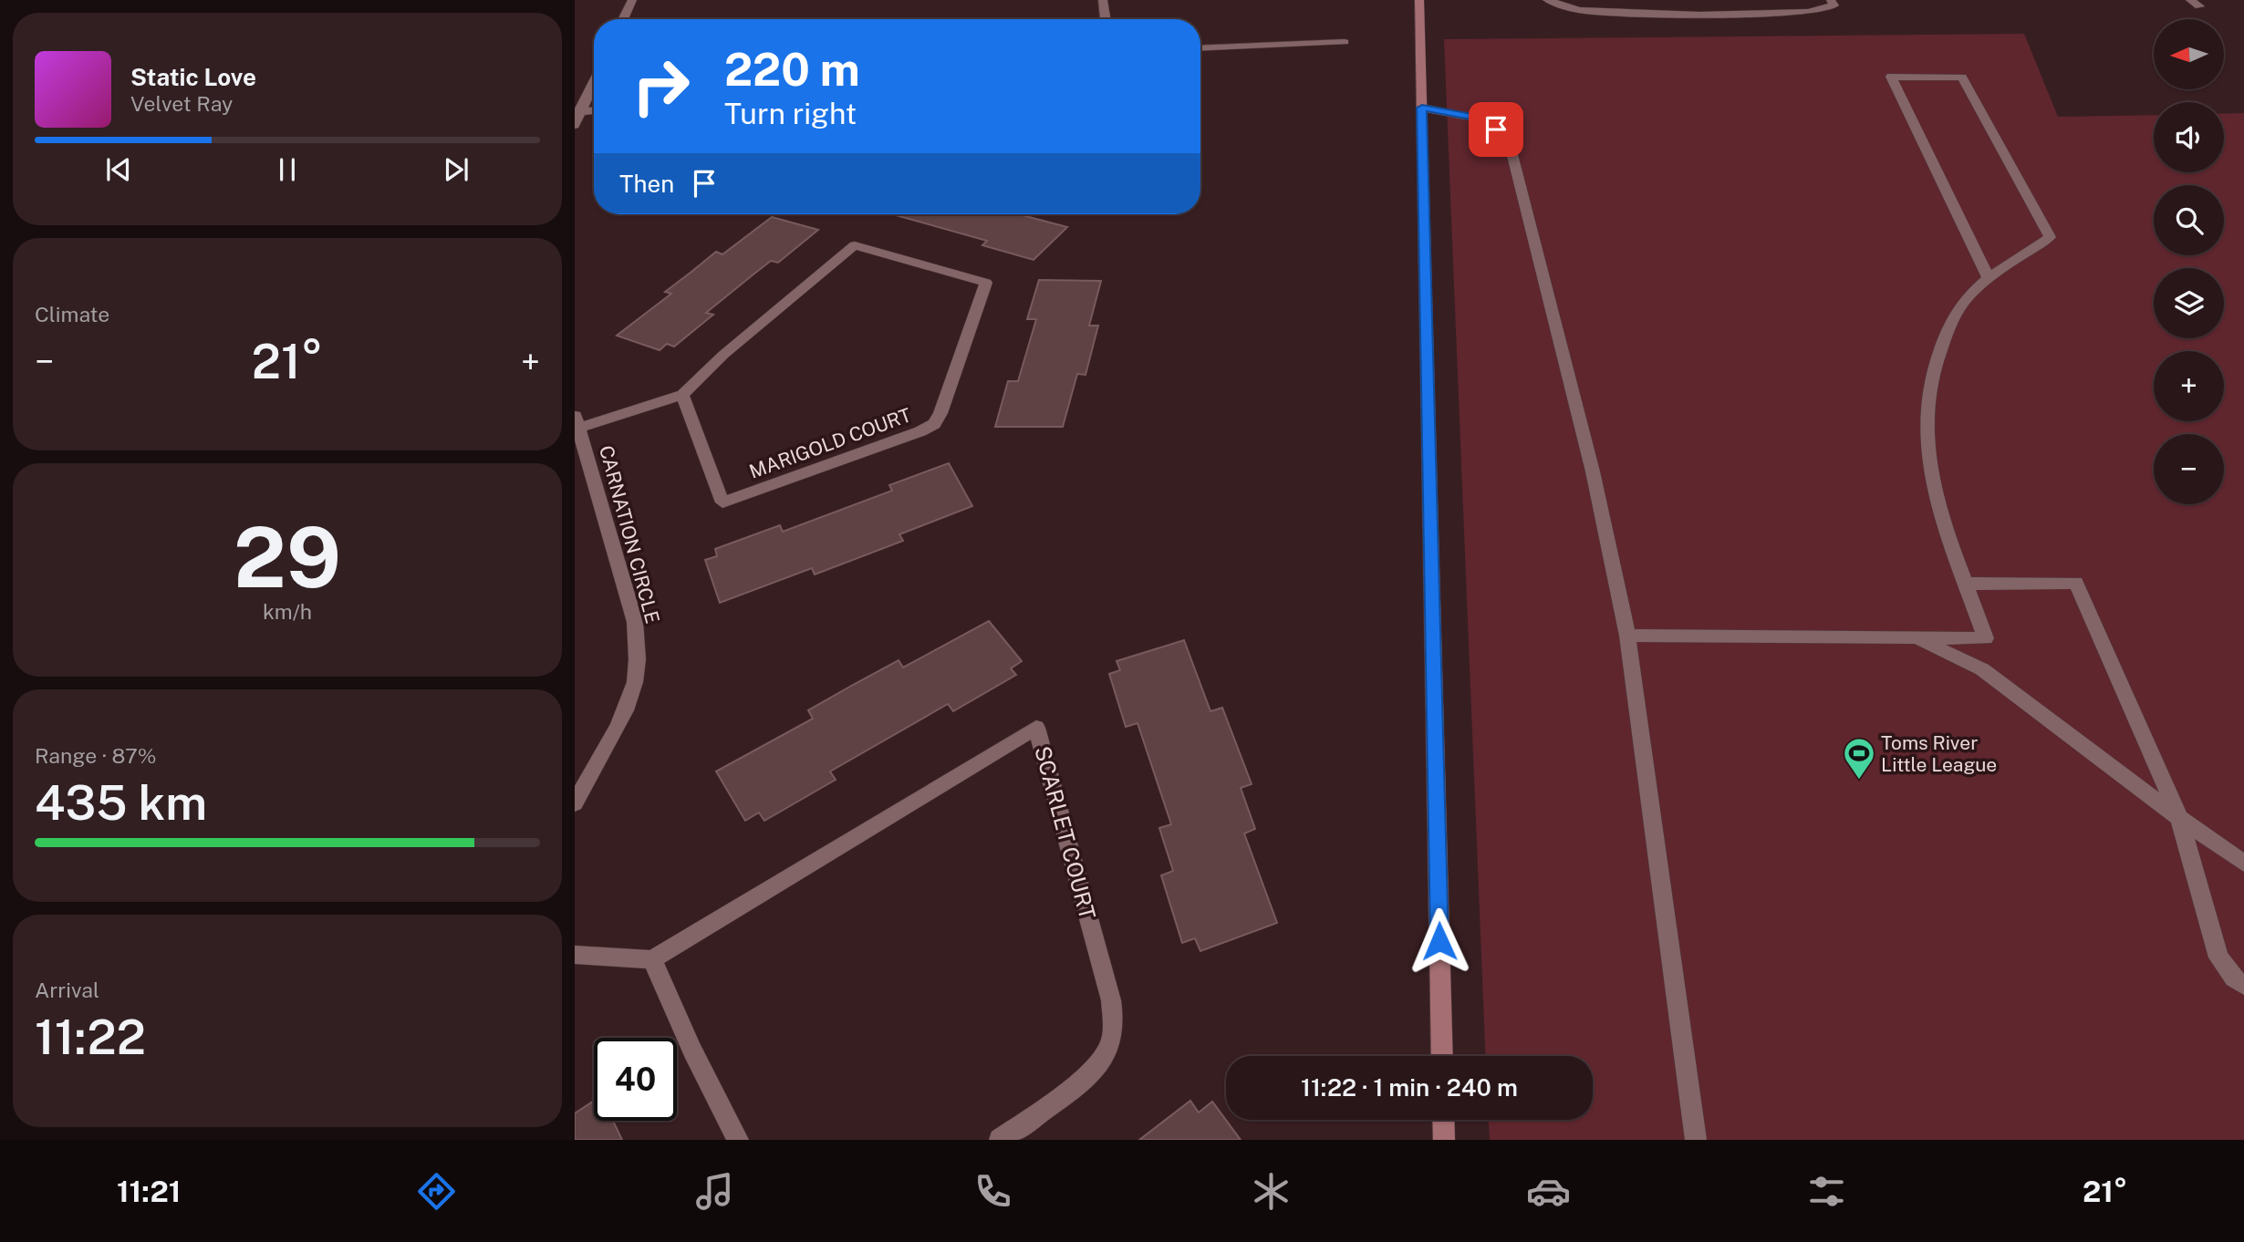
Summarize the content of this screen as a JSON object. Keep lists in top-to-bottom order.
{
  "streets": {
    "street": ["MARIGOLD COURT", "CARNATION CIRCLE", "SCARLET COURT"]
  },
  "crossings": [
    ["MARIGOLD COURT", "CARNATION CIRCLE"]
  ],
  "places": {
    "sports": ["Toms River Little League"]
  },
  "north": "left",
  "page": {
    "map_buttons": ["+", "−"],
    "turn": ["220 m", "Turn right"],
    "song": ["Static Love", "Velvet Ray"],
    "then": "Then",
    "tile": [
      "Climate",
      ["29", "km/h"],
      ["Range · 87%", "435 km"],
      ["Arrival", "11:22"]
    ],
    "heat": ["−", "21°", "+"],
    "limit": "40",
    "trip": "11:22 · 1 min · 240 m",
    "tabs": ["11:21", "21°"]
  }
}
